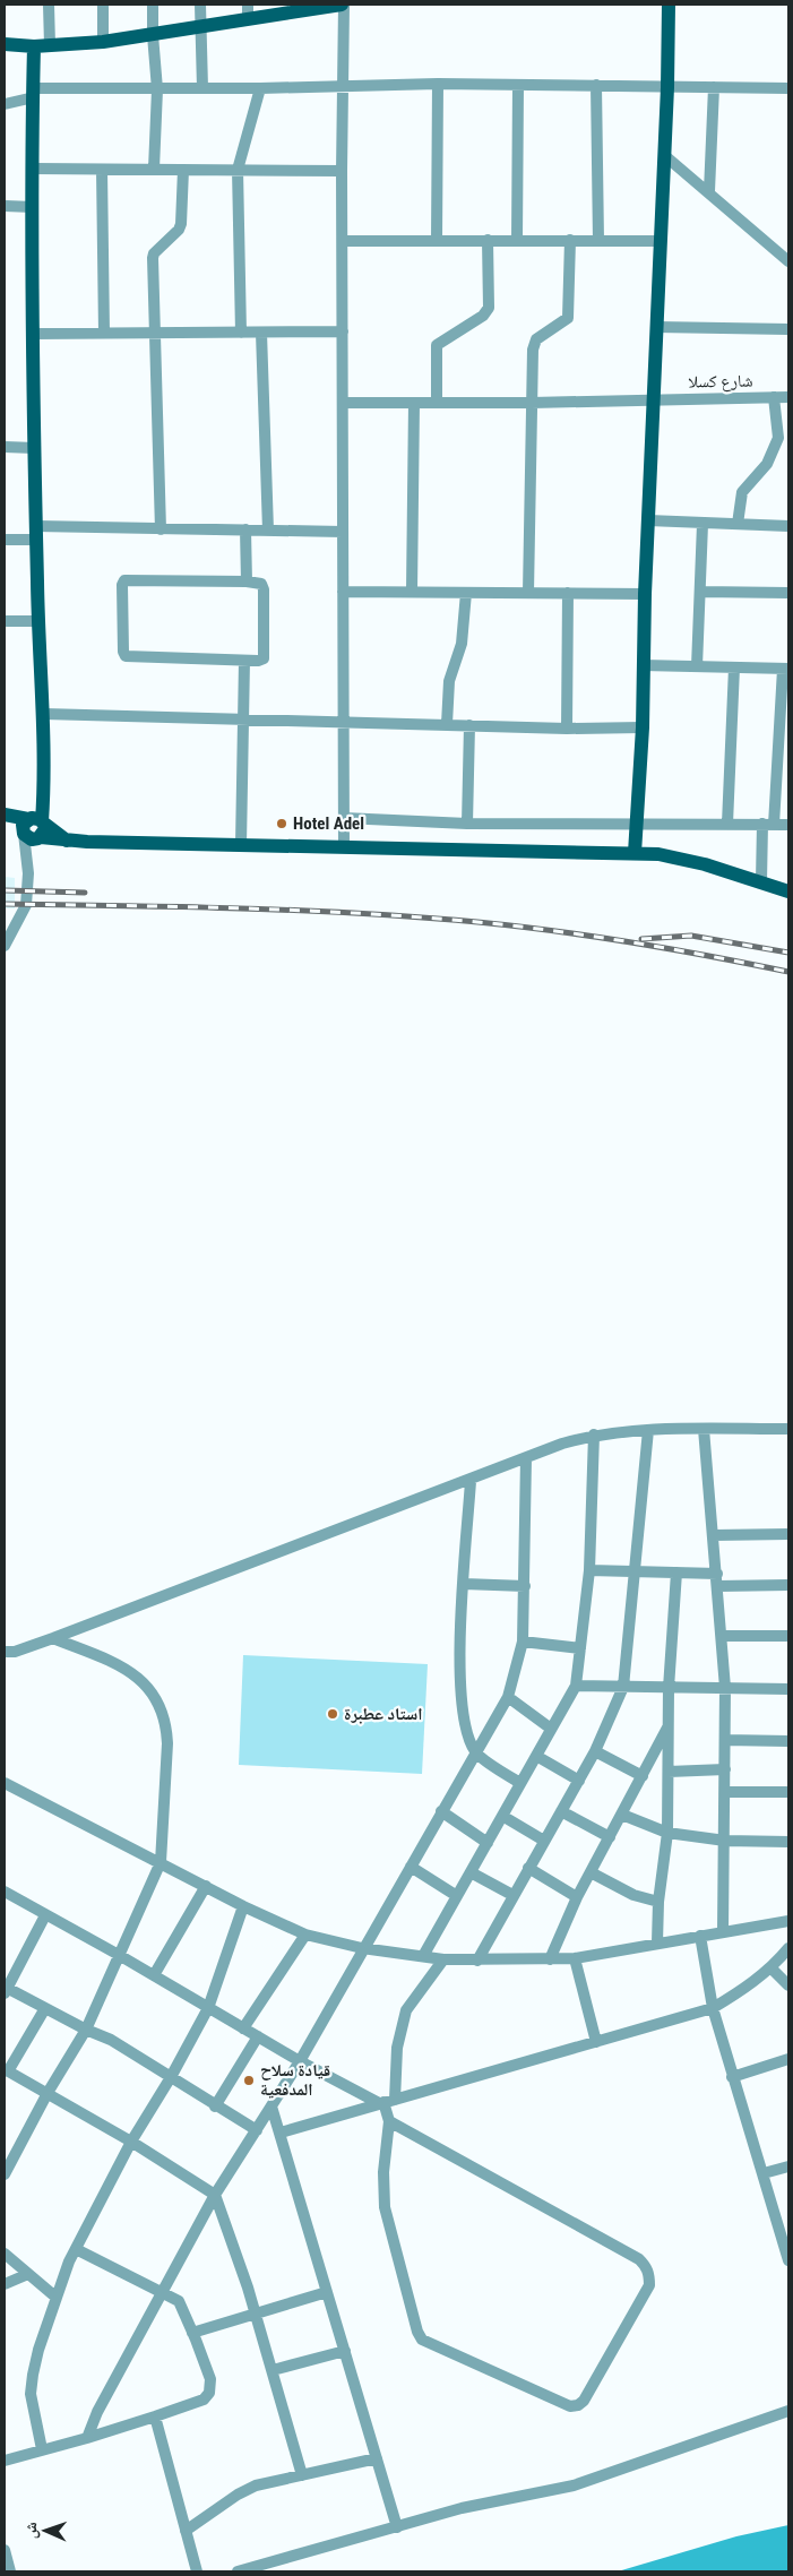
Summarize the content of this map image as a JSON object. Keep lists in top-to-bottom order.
{
  "streets": {
    "street": ["شارع كسلا"]
  },
  "places": ["Hotel Adel", "استاد عطبرة", "قيادة سلاح المدفعية"],
  "north": "left"
}
